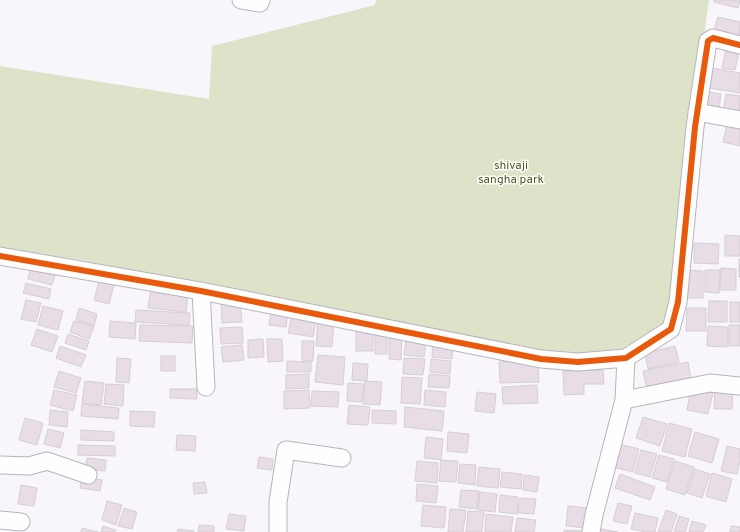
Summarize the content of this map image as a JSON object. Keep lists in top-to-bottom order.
{
  "parks": ["shivaji sangha park"]
}
